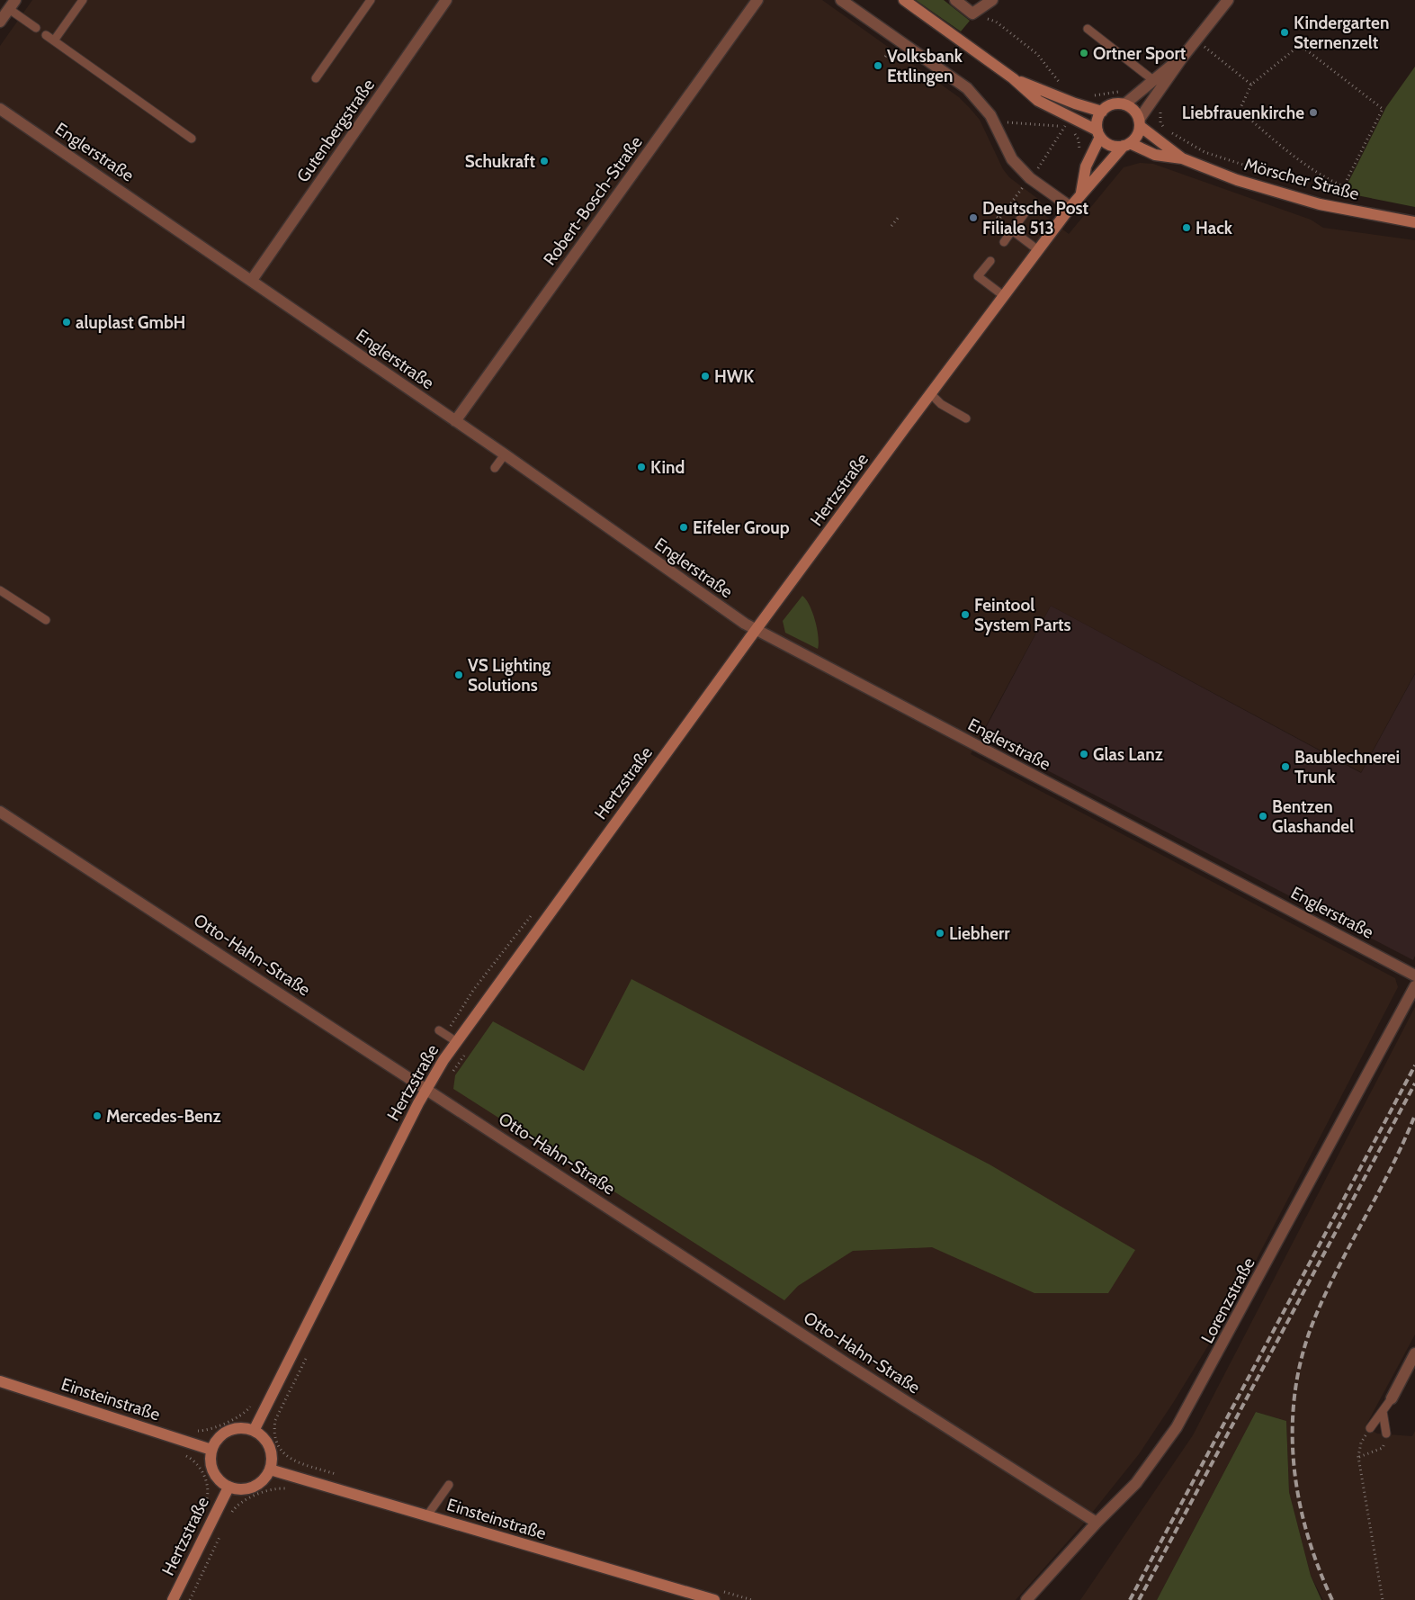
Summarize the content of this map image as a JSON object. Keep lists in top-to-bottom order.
{
  "streets": {
    "street": [
      "Gutenbergstraße",
      "Englerstraße",
      "Mörscher Straße",
      "Robert-Bosch-Straße",
      "Hertzstraße",
      "Otto-Hahn-Straße",
      "Lorenzstraße",
      "Einsteinstraße"
    ]
  },
  "crossings": [
    ["Gutenbergstraße", "Englerstraße"],
    ["Englerstraße", "Robert-Bosch-Straße"],
    ["Englerstraße", "Hertzstraße"],
    ["Mörscher Straße", "Hertzstraße"],
    ["Hertzstraße", "Otto-Hahn-Straße"],
    ["Hertzstraße", "Einsteinstraße"],
    ["Otto-Hahn-Straße", "Lorenzstraße"]
  ],
  "places": [
    "Kindergarten Sternenzelt",
    "Ortner Sport",
    "Volksbank Ettlingen",
    "Liebfrauenkirche",
    "Schukraft",
    "Deutsche Post Filiale 513",
    "Hack",
    "aluplast GmbH",
    "HWK",
    "Kind",
    "Eifeler Group",
    "Feintool System Parts",
    "VS Lighting Solutions",
    "Glas Lanz",
    "Baublechnerei Trunk",
    "Bentzen Glashandel",
    "Liebherr",
    "Mercedes-Benz"
  ]
}
